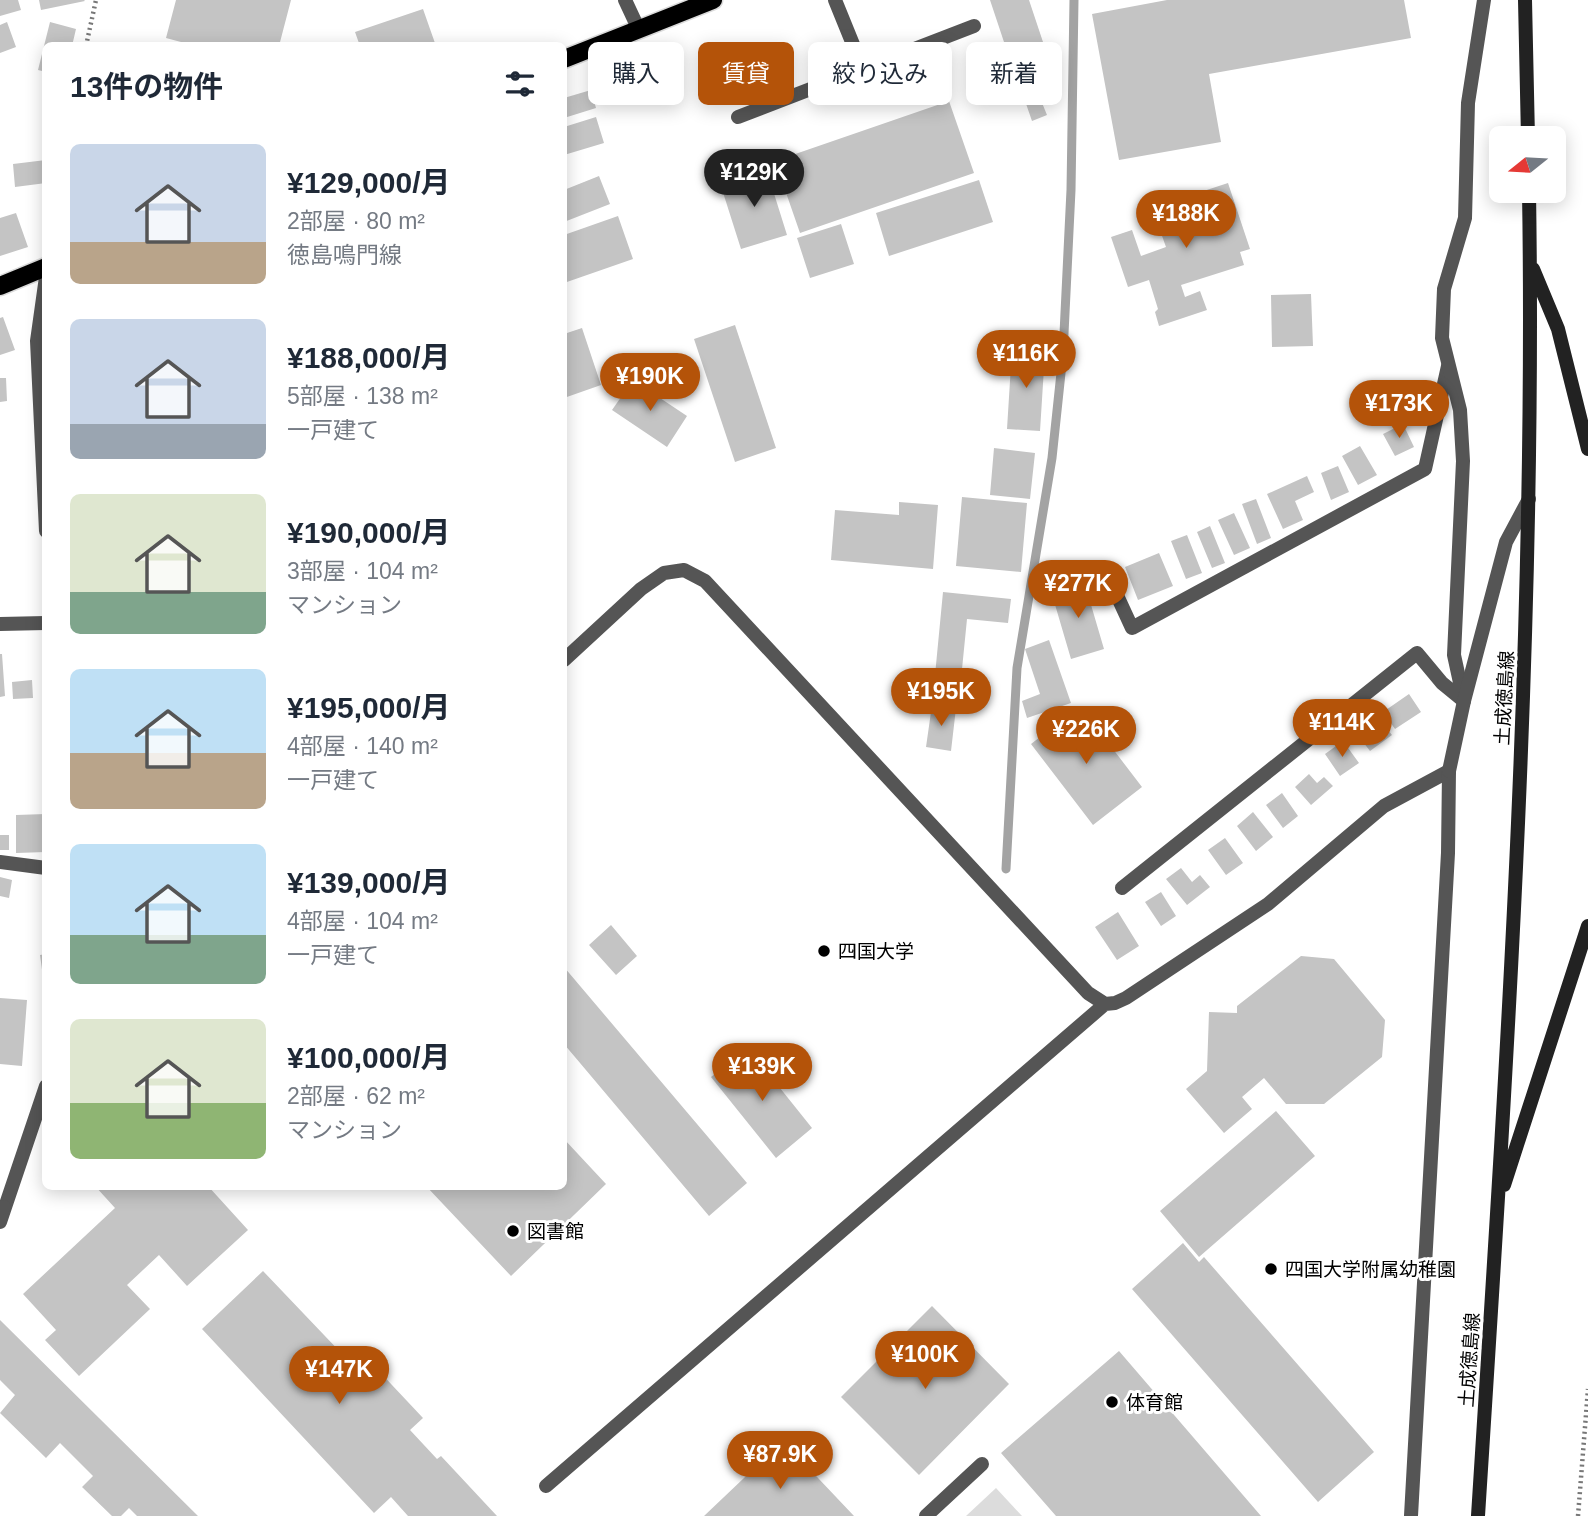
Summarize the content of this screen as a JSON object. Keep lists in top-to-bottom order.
{
  "streets": {
    "main road": ["土成徳島線"]
  },
  "places": [
    "四国大学",
    "図書館",
    "四国大学附属幼稚園",
    "体育館"
  ],
  "north": "left",
  "page": {
    "chip": [
      "購入",
      "賃貸",
      "絞り込み",
      "新着"
    ],
    "heading": "13件の物件",
    "list": [
      {
        "name": "¥129,000/月",
        "note": "2部屋 · 80 m² · 徳島鳴門線"
      },
      {
        "name": "¥188,000/月",
        "note": "5部屋 · 138 m² · 一戸建て"
      },
      {
        "name": "¥190,000/月",
        "note": "3部屋 · 104 m² · マンション"
      },
      {
        "name": "¥195,000/月",
        "note": "4部屋 · 140 m² · 一戸建て"
      },
      {
        "name": "¥139,000/月",
        "note": "4部屋 · 104 m² · 一戸建て"
      },
      {
        "name": "¥100,000/月",
        "note": "2部屋 · 62 m² · マンション"
      }
    ],
    "price": [
      "¥129K",
      "¥188K",
      "¥116K",
      "¥190K",
      "¥173K",
      "¥277K",
      "¥195K",
      "¥114K",
      "¥226K",
      "¥139K",
      "¥100K",
      "¥147K",
      "¥87.9K"
    ]
  }
}
